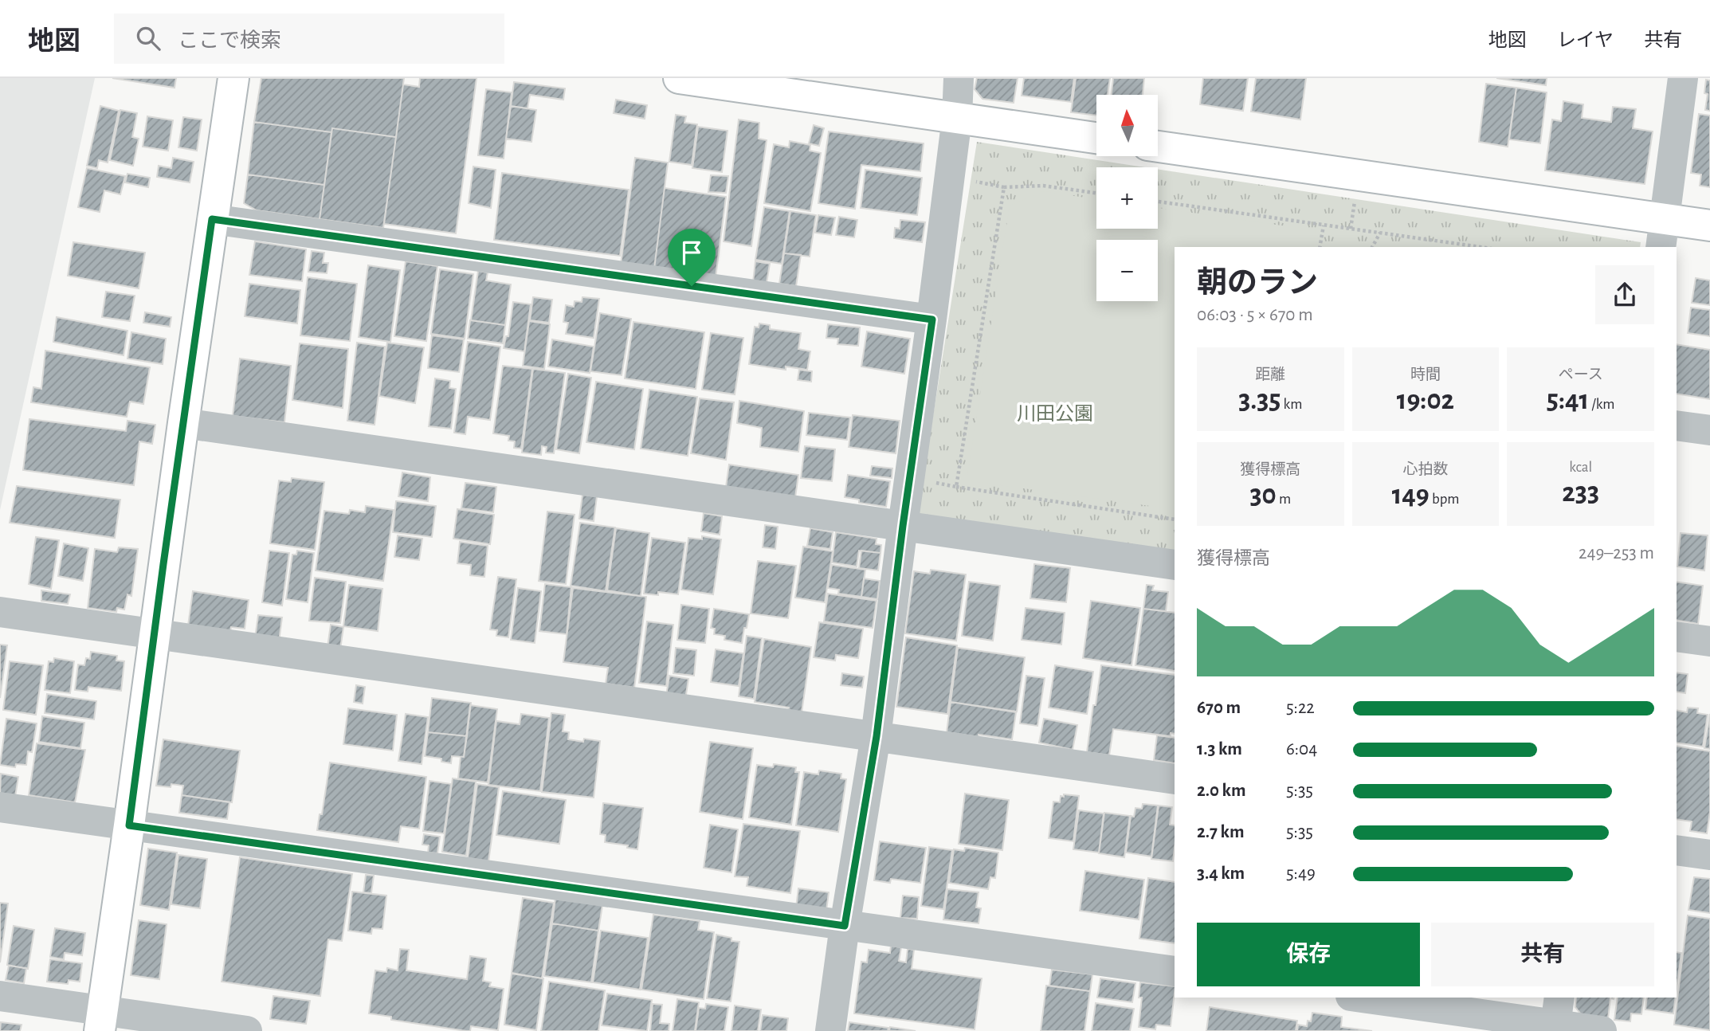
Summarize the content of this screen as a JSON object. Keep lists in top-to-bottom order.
{
  "parks": ["川田公園"],
  "north": "top",
  "page": {
    "header": "地図",
    "search": "ここで検索",
    "nav": ["地図", "レイヤ", "共有"],
    "map_buttons": ["+", "−"],
    "heading": ["朝のラン", "06:03 · 5 × 670 m"],
    "stats": [
      ["距離", "3.35 km"],
      ["時間", "19:02"],
      ["ペース", "5:41 /km"],
      ["獲得標高", "30 m"],
      ["心拍数", "149 bpm"],
      ["kcal", "233"]
    ],
    "chart": ["獲得標高", "249–253 m"],
    "list": [
      {
        "name": "670 m",
        "note": "5:22"
      },
      {
        "name": "1.3 km",
        "note": "6:04"
      },
      {
        "name": "2.0 km",
        "note": "5:35"
      },
      {
        "name": "2.7 km",
        "note": "5:35"
      },
      {
        "name": "3.4 km",
        "note": "5:49"
      }
    ],
    "buttons": ["保存", "共有"]
  }
}
